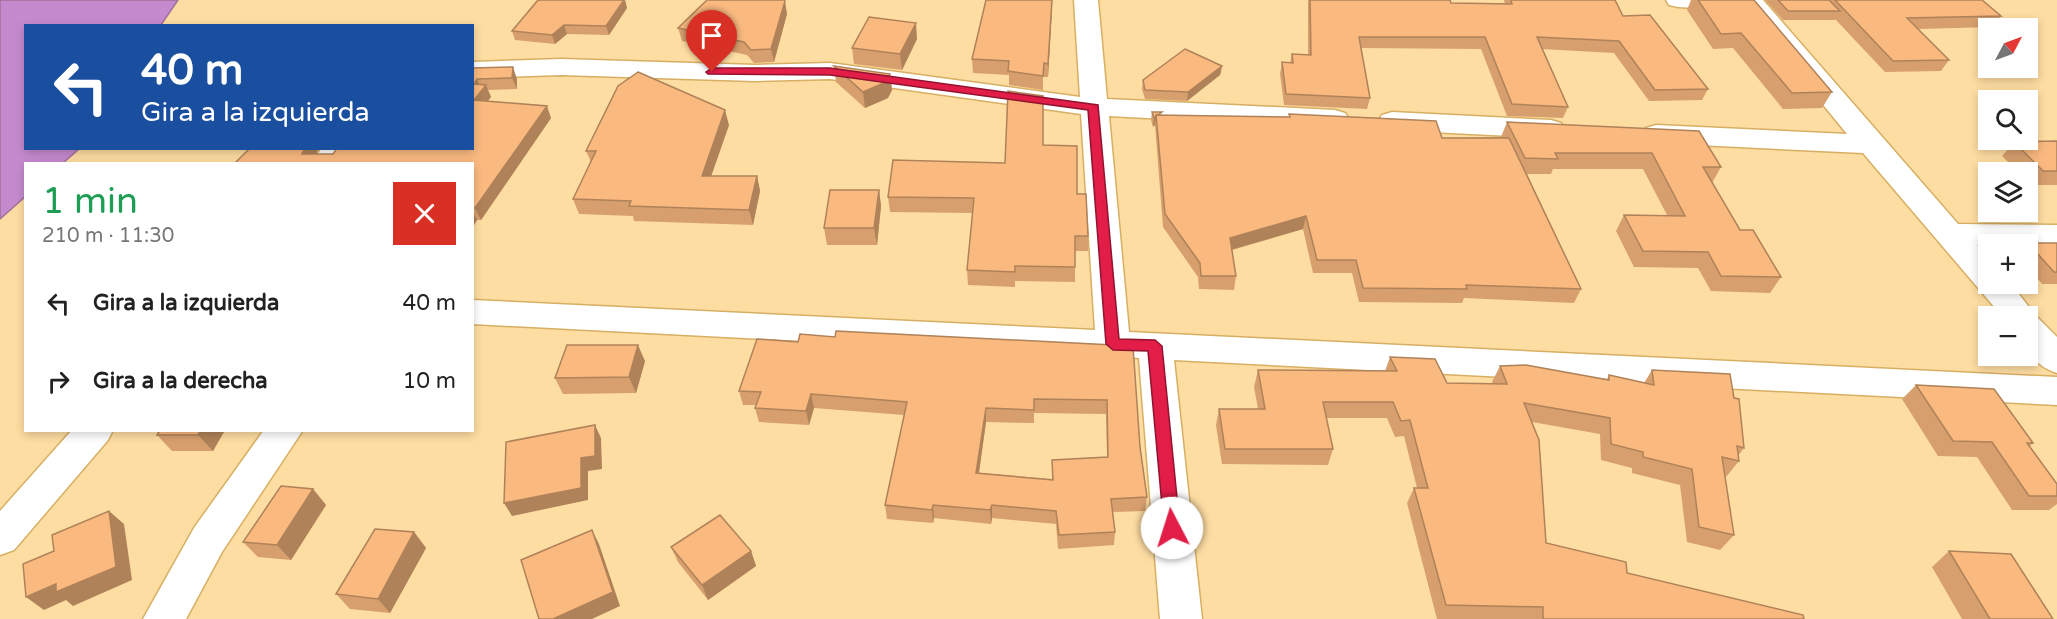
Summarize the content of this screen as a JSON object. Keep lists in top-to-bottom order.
{
  "north": "top right",
  "page": {
    "map_buttons": ["+", "−"],
    "turn": ["40 m", "Gira a la izquierda"],
    "heading": ["1 min", "210 m · 11:30"],
    "list": [
      {
        "name": "Gira a la izquierda",
        "value": "40 m"
      },
      {
        "name": "Gira a la derecha",
        "value": "10 m"
      }
    ]
  }
}
